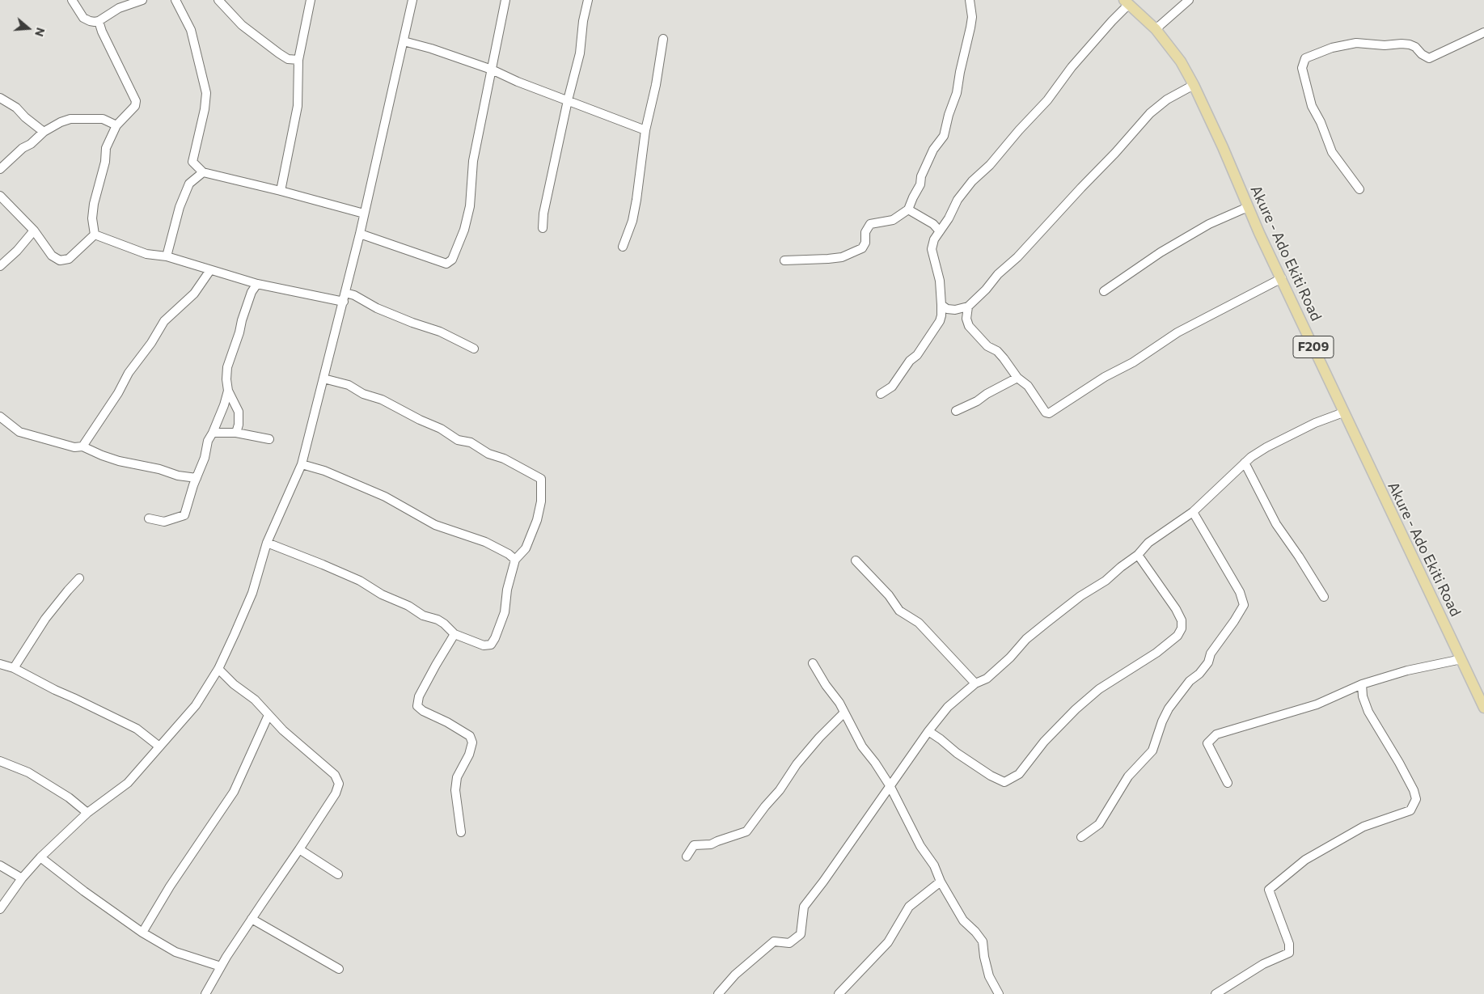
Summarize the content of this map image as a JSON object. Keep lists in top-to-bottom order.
{
  "streets": {
    "main road": ["Akure - Ado Ekiti Road", "F209"]
  },
  "north": "right"
}
